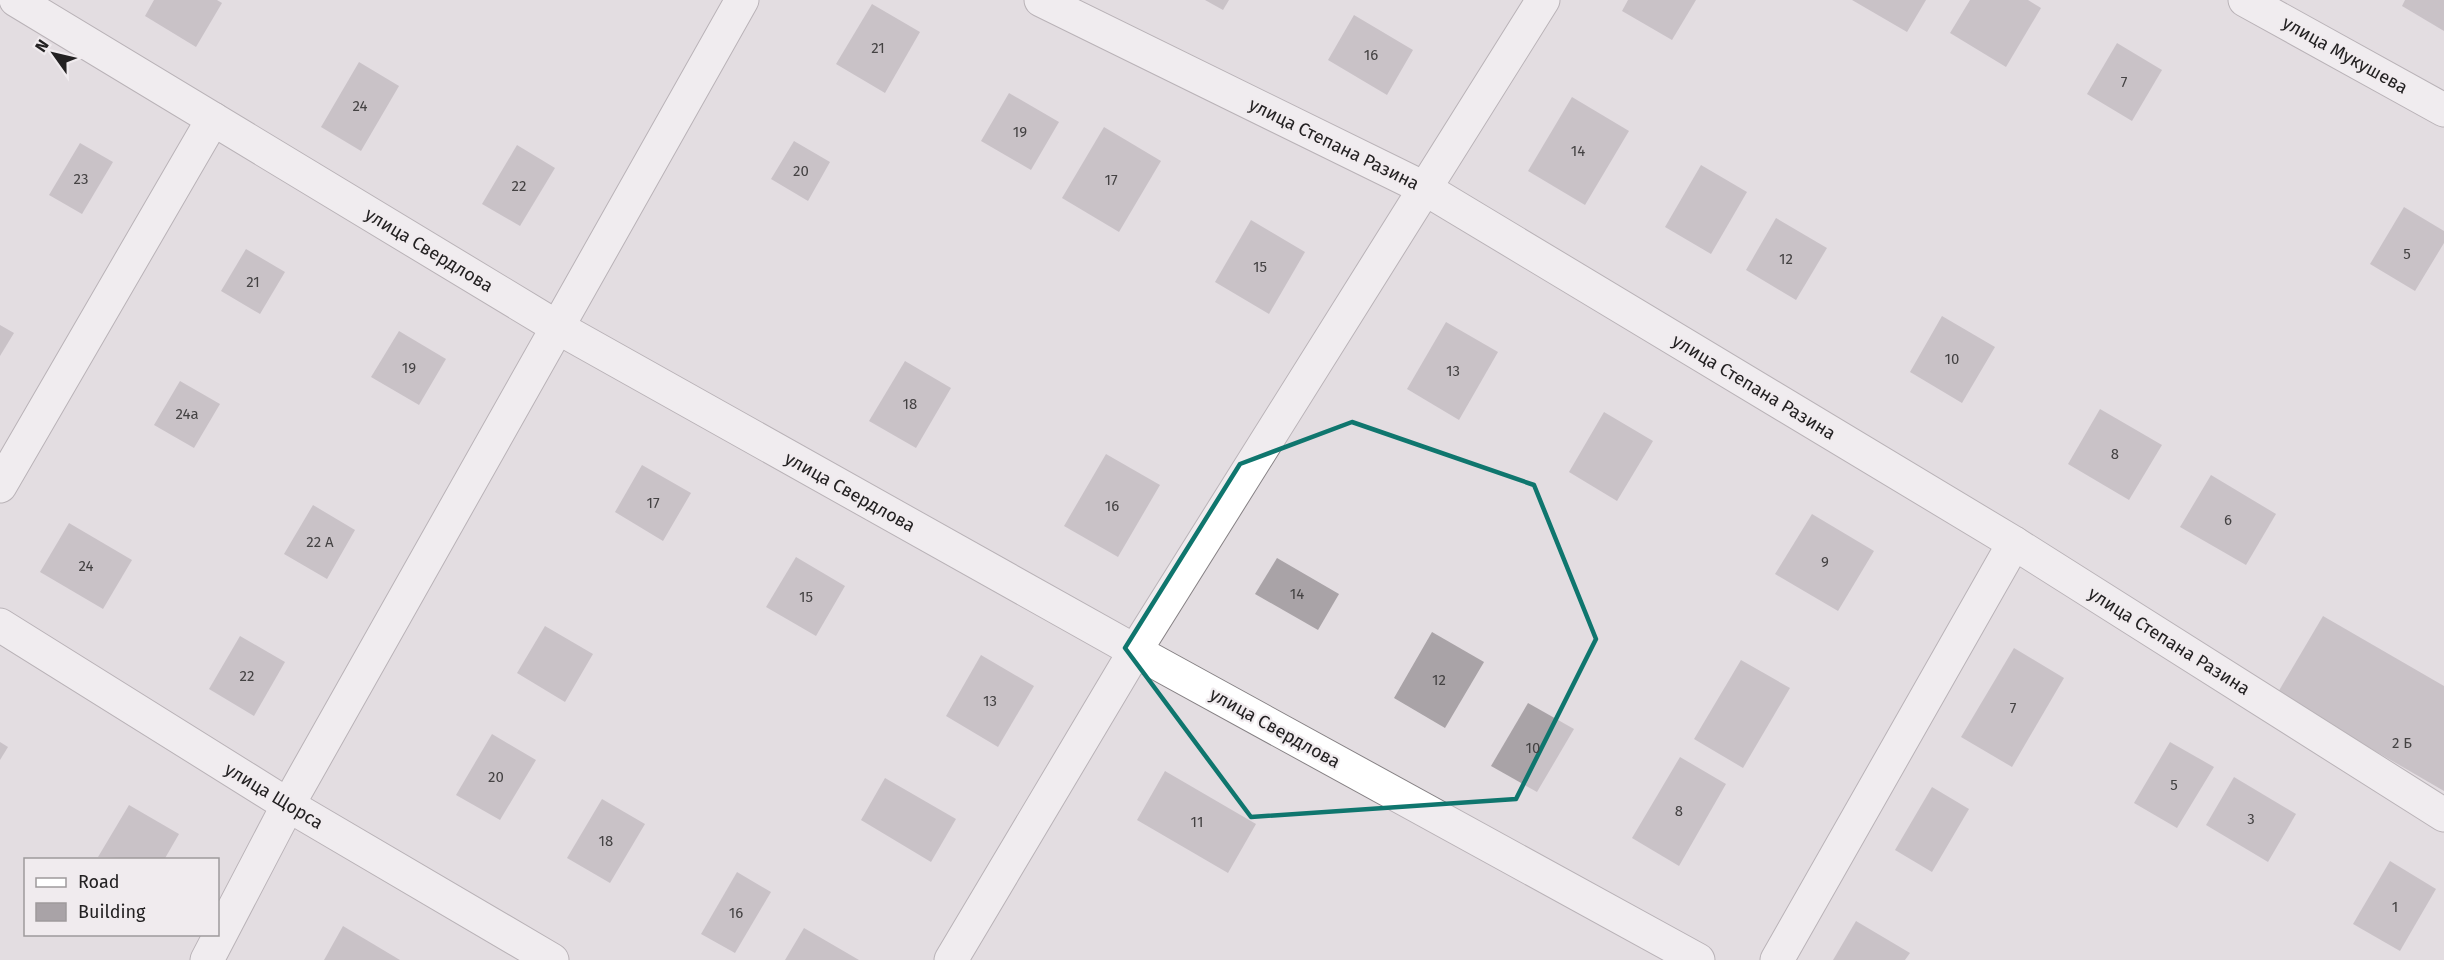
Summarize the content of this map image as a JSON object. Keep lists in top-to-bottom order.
{
  "streets": {
    "street": [
      "улица Мукушева",
      "улица Степана Разина",
      "улица Свердлова",
      "улица Щорса"
    ]
  },
  "house_numbers": [
    "21",
    "16",
    "7",
    "24",
    "19",
    "14",
    "20",
    "23",
    "17",
    "22",
    "5",
    "12",
    "15",
    "21",
    "10",
    "19",
    "13",
    "18",
    "24а",
    "8",
    "17",
    "16",
    "6",
    "22 А",
    "9",
    "24",
    "14",
    "15",
    "22",
    "12",
    "13",
    "7",
    "2 Б",
    "10",
    "20",
    "5",
    "8",
    "3",
    "11",
    "18",
    "1",
    "16"
  ],
  "legend": ["Road", "Building"],
  "north": "top left"
}
